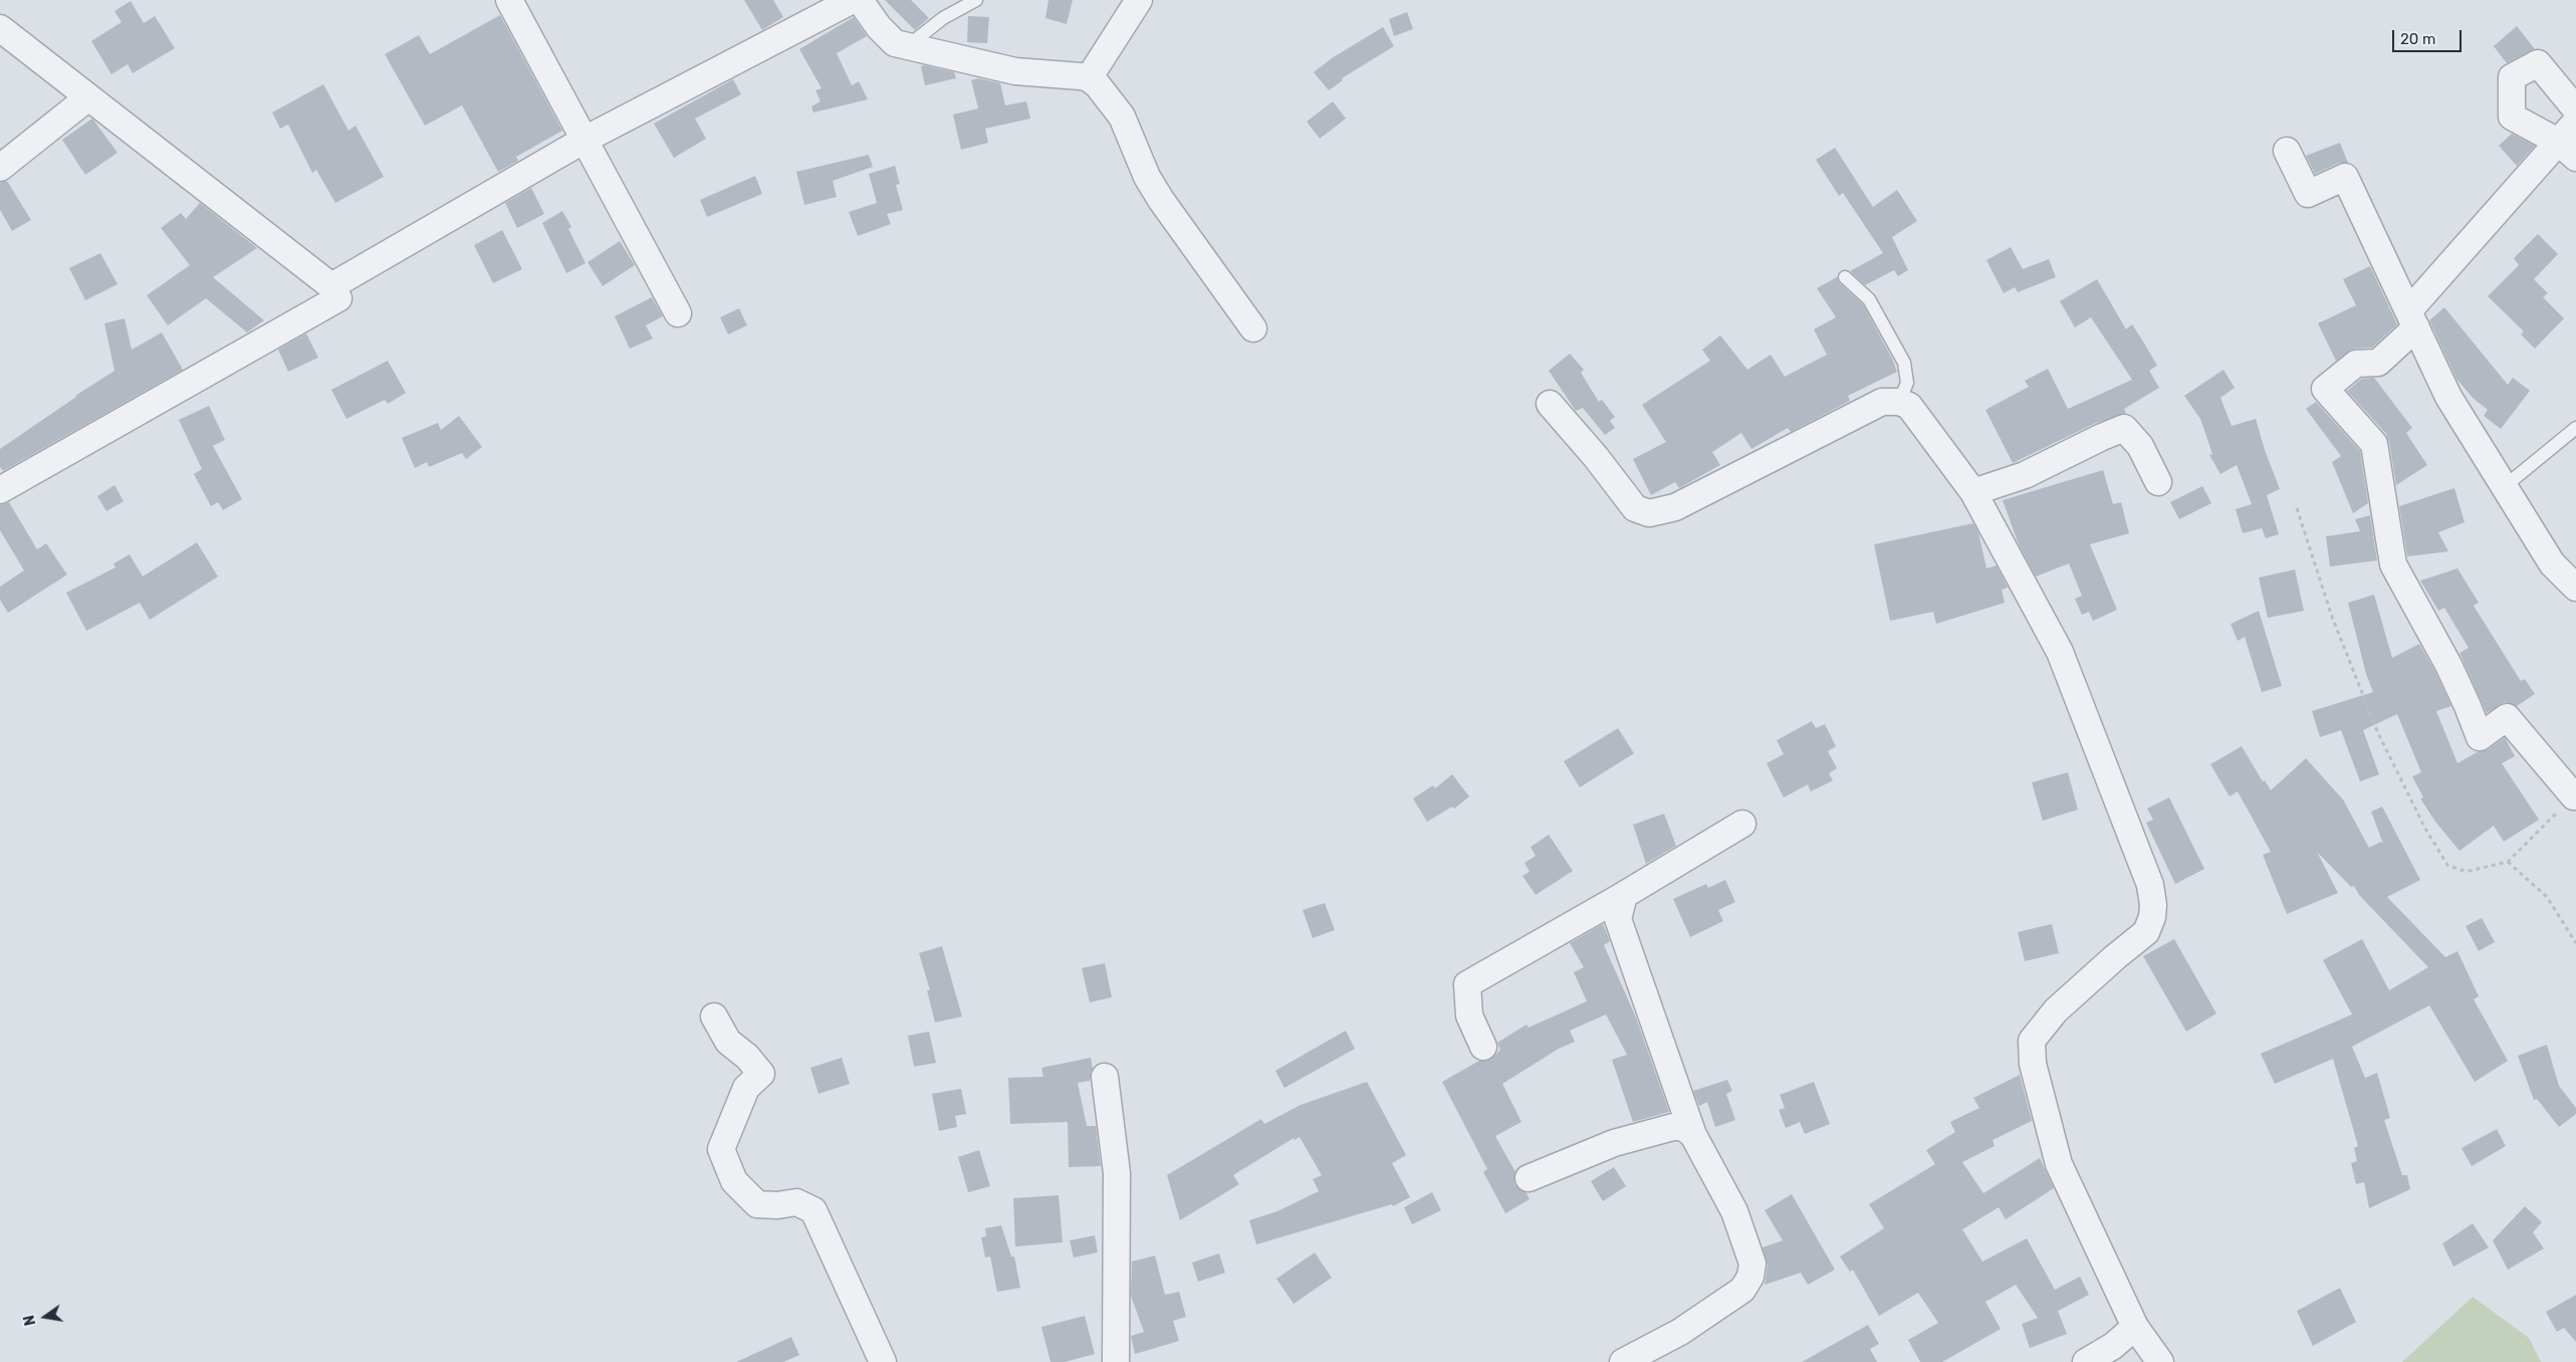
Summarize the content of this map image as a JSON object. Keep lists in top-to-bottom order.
{
  "scale_bar": "20 m",
  "north": "left"
}
